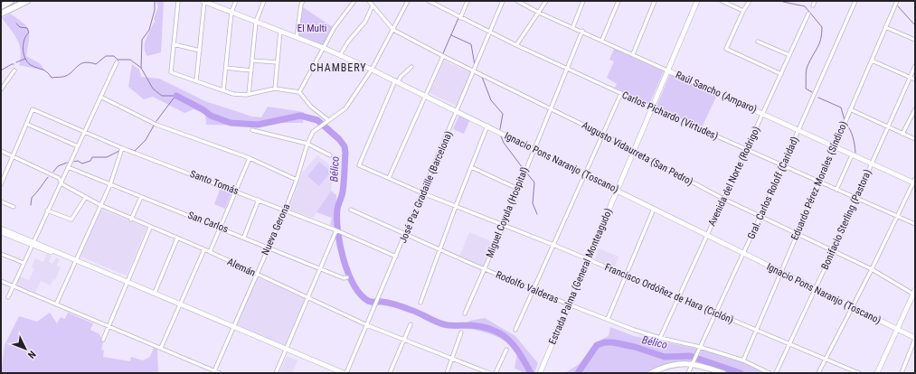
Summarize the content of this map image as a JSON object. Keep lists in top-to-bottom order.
{
  "streets": {
    "street": [
      "Raúl Sancho (Amparo)",
      "Carlos Pichardo (Virtudes)",
      "Augusto Vidaurreta (San Pedro)",
      "Ignacio Pons Naranjo (Toscano)",
      "Avenida del Norte (Rodrigo)",
      "Eduardo Pérez Morales (Síndico)",
      "Santo Tomás",
      "José Paz Gradaille (Barcelona)",
      "Gral. Carlos Roloff (Caridad)",
      "Miguel Coyula (Hospital)",
      "Bonifacio Sterling (Pastora)",
      "San Carlos",
      "Nueva Gerona",
      "Alemán",
      "Estrada Palma (General Monteagudo)",
      "Rodolfo Valderas",
      "Francisco Ordóñez de Hara (Ciclón)"
    ]
  },
  "crossings": [
    ["Raúl Sancho (Amparo)", "Avenida del Norte (Rodrigo)"],
    ["Raúl Sancho (Amparo)", "Eduardo Pérez Morales (Síndico)"],
    ["Raúl Sancho (Amparo)", "Gral. Carlos Roloff (Caridad)"],
    ["Raúl Sancho (Amparo)", "Miguel Coyula (Hospital)"],
    ["Raúl Sancho (Amparo)", "Bonifacio Sterling (Pastora)"],
    ["Raúl Sancho (Amparo)", "Estrada Palma (General Monteagudo)"],
    ["Carlos Pichardo (Virtudes)", "Avenida del Norte (Rodrigo)"],
    ["Carlos Pichardo (Virtudes)", "Eduardo Pérez Morales (Síndico)"],
    ["Carlos Pichardo (Virtudes)", "José Paz Gradaille (Barcelona)"],
    ["Carlos Pichardo (Virtudes)", "Gral. Carlos Roloff (Caridad)"],
    ["Carlos Pichardo (Virtudes)", "Miguel Coyula (Hospital)"],
    ["Carlos Pichardo (Virtudes)", "Bonifacio Sterling (Pastora)"],
    ["Carlos Pichardo (Virtudes)", "Estrada Palma (General Monteagudo)"],
    ["Augusto Vidaurreta (San Pedro)", "Avenida del Norte (Rodrigo)"],
    ["Augusto Vidaurreta (San Pedro)", "Eduardo Pérez Morales (Síndico)"],
    ["Augusto Vidaurreta (San Pedro)", "José Paz Gradaille (Barcelona)"],
    ["Augusto Vidaurreta (San Pedro)", "Gral. Carlos Roloff (Caridad)"],
    ["Augusto Vidaurreta (San Pedro)", "Miguel Coyula (Hospital)"],
    ["Augusto Vidaurreta (San Pedro)", "Bonifacio Sterling (Pastora)"],
    ["Augusto Vidaurreta (San Pedro)", "Nueva Gerona"],
    ["Augusto Vidaurreta (San Pedro)", "Estrada Palma (General Monteagudo)"],
    ["Ignacio Pons Naranjo (Toscano)", "Avenida del Norte (Rodrigo)"],
    ["Ignacio Pons Naranjo (Toscano)", "Eduardo Pérez Morales (Síndico)"],
    ["Ignacio Pons Naranjo (Toscano)", "José Paz Gradaille (Barcelona)"],
    ["Ignacio Pons Naranjo (Toscano)", "Gral. Carlos Roloff (Caridad)"],
    ["Ignacio Pons Naranjo (Toscano)", "Miguel Coyula (Hospital)"],
    ["Ignacio Pons Naranjo (Toscano)", "Bonifacio Sterling (Pastora)"],
    ["Ignacio Pons Naranjo (Toscano)", "Nueva Gerona"],
    ["Ignacio Pons Naranjo (Toscano)", "Estrada Palma (General Monteagudo)"],
    ["Ignacio Pons Naranjo (Toscano)", "Francisco Ordóñez de Hara (Ciclón)"],
    ["Avenida del Norte (Rodrigo)", "Rodolfo Valderas"],
    ["Avenida del Norte (Rodrigo)", "Francisco Ordóñez de Hara (Ciclón)"],
    ["Eduardo Pérez Morales (Síndico)", "Rodolfo Valderas"],
    ["Eduardo Pérez Morales (Síndico)", "Francisco Ordóñez de Hara (Ciclón)"],
    ["Santo Tomás", "José Paz Gradaille (Barcelona)"],
    ["Santo Tomás", "Nueva Gerona"],
    ["José Paz Gradaille (Barcelona)", "Alemán"],
    ["José Paz Gradaille (Barcelona)", "Rodolfo Valderas"],
    ["José Paz Gradaille (Barcelona)", "Francisco Ordóñez de Hara (Ciclón)"],
    ["Gral. Carlos Roloff (Caridad)", "Rodolfo Valderas"],
    ["Gral. Carlos Roloff (Caridad)", "Francisco Ordóñez de Hara (Ciclón)"],
    ["Miguel Coyula (Hospital)", "Rodolfo Valderas"],
    ["Miguel Coyula (Hospital)", "Francisco Ordóñez de Hara (Ciclón)"],
    ["Bonifacio Sterling (Pastora)", "Francisco Ordóñez de Hara (Ciclón)"],
    ["San Carlos", "Nueva Gerona"],
    ["Nueva Gerona", "Alemán"],
    ["Estrada Palma (General Monteagudo)", "Rodolfo Valderas"],
    ["Estrada Palma (General Monteagudo)", "Francisco Ordóñez de Hara (Ciclón)"]
  ],
  "districts": ["CHAMBERY"],
  "water": ["Bélico"],
  "parks": ["El Multi"],
  "north": "bottom right"
}
